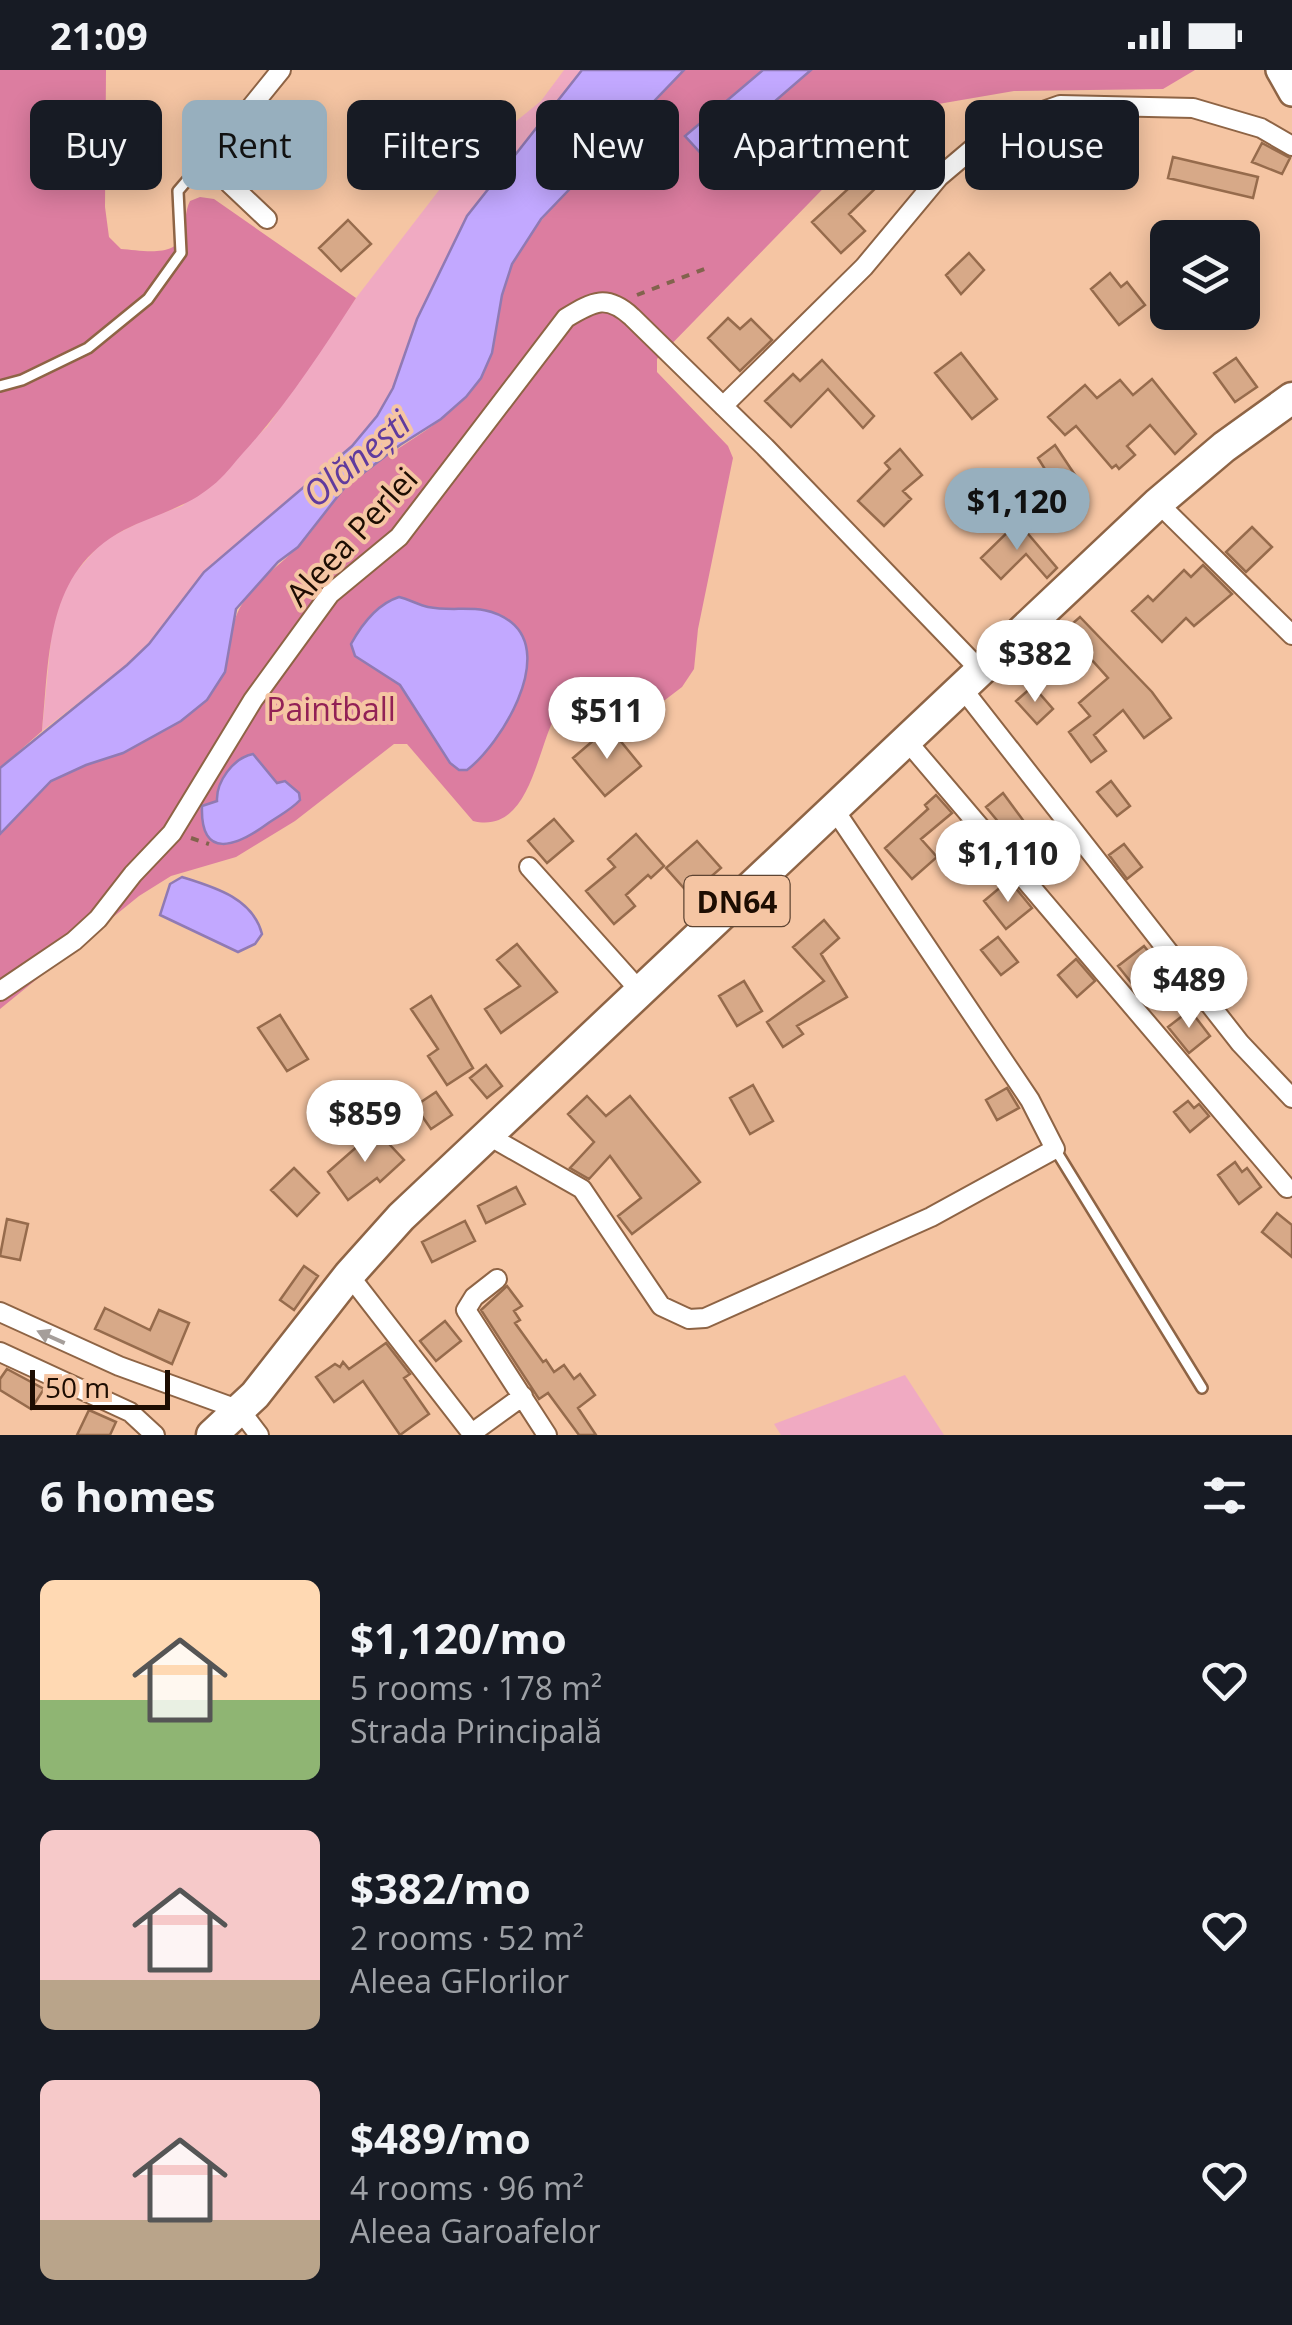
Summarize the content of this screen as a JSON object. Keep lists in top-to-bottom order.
{
  "streets": {
    "main road": ["DN64"],
    "street": ["Aleea Perlei"]
  },
  "water": ["Olănești"],
  "parks": ["Paintball"],
  "scale_bar": "50 m",
  "page": {
    "status": "21:09",
    "chip": [
      "Buy",
      "Rent",
      "Filters",
      "New",
      "Apartment",
      "House"
    ],
    "price": [
      "$1,120",
      "$382",
      "$511",
      "$1,110",
      "$489",
      "$859"
    ],
    "scale": "50 m",
    "heading": "6 homes",
    "list": [
      {
        "name": "$1,120/mo",
        "note": "5 rooms · 178 m² · Strada Principală"
      },
      {
        "name": "$382/mo",
        "note": "2 rooms · 52 m² · Aleea GFlorilor"
      },
      {
        "name": "$489/mo",
        "note": "4 rooms · 96 m² · Aleea Garoafelor"
      }
    ]
  }
}
